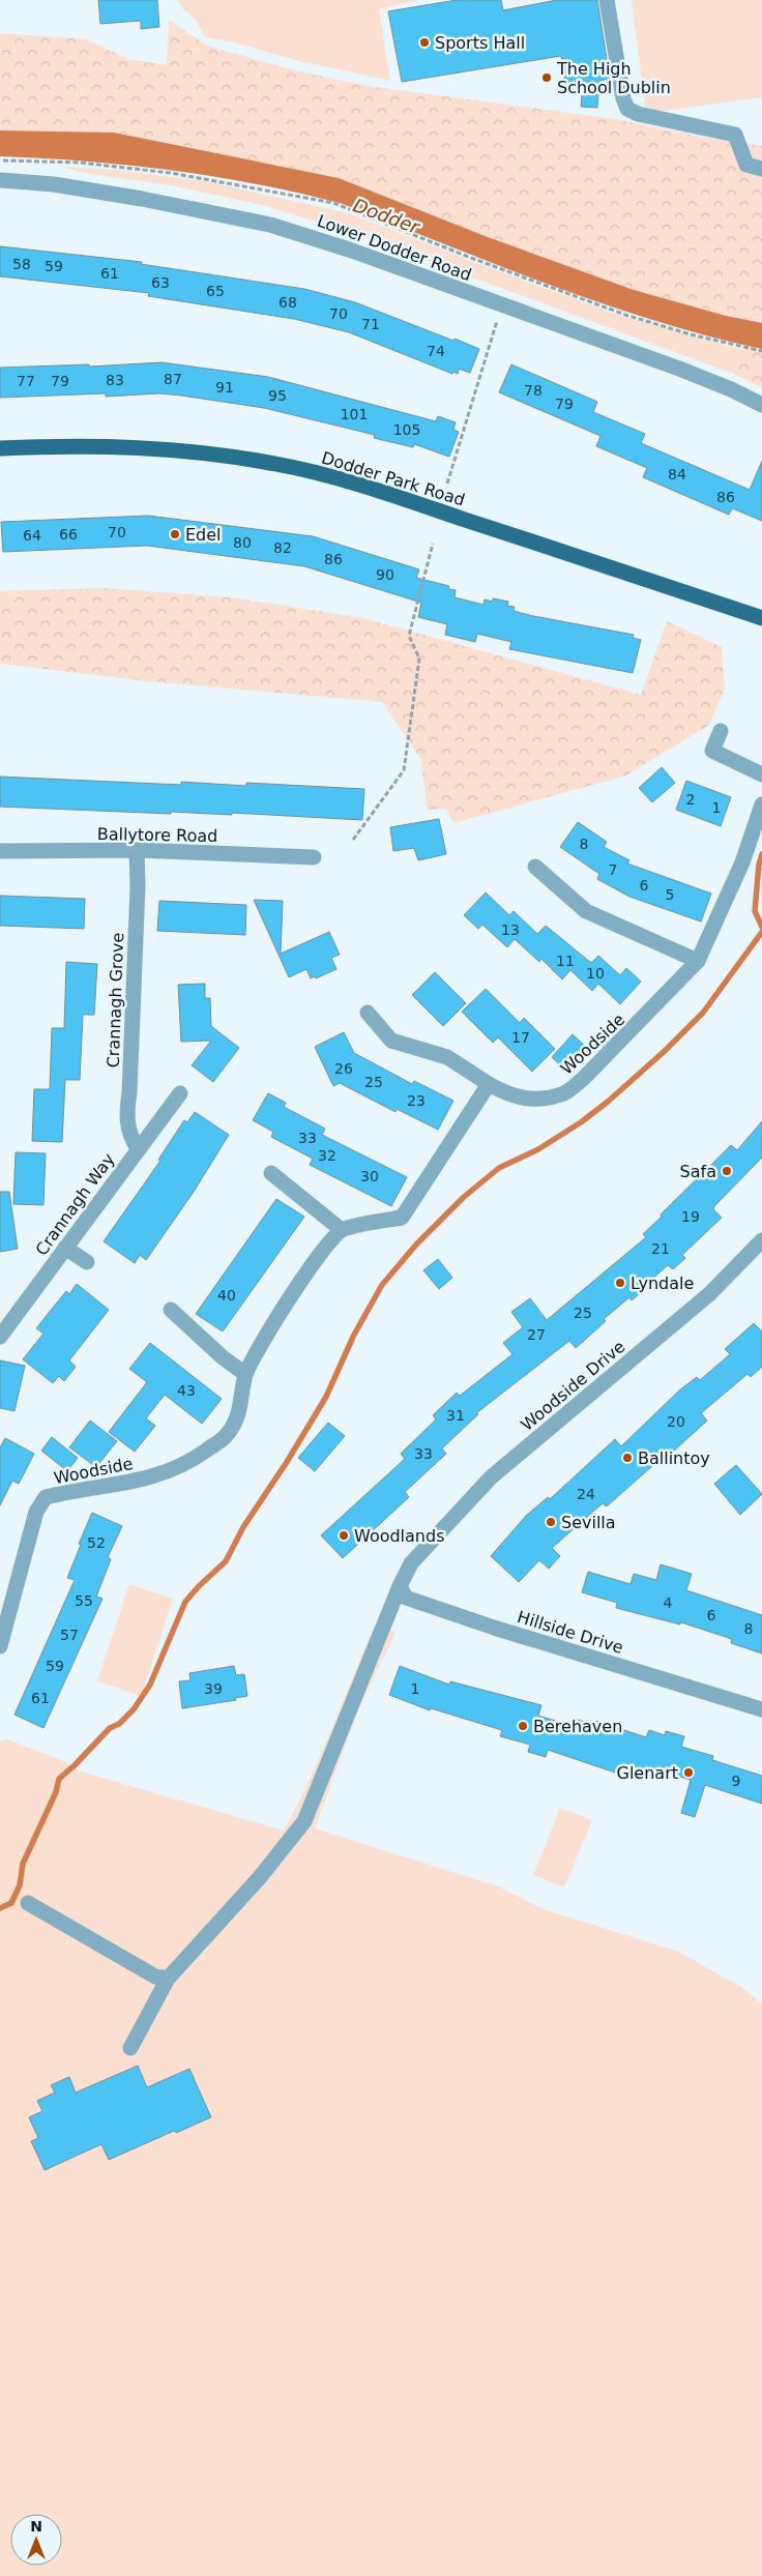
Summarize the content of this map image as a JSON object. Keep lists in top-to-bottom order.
{
  "streets": {
    "main road": ["Dodder Park Road"],
    "street": [
      "Lower Dodder Road",
      "Ballytore Road",
      "Crannagh Grove",
      "Woodside",
      "Crannagh Way",
      "Woodside Drive",
      "Hillside Drive"
    ]
  },
  "crossings": [
    ["Ballytore Road", "Crannagh Grove"],
    ["Crannagh Grove", "Crannagh Way"],
    ["Woodside Drive", "Hillside Drive"]
  ],
  "water": ["Dodder"],
  "places": [
    "Sports Hall",
    "The High School Dublin",
    "Edel",
    "Safa",
    "Lyndale",
    "Ballintoy",
    "Sevilla",
    "Woodlands",
    "Berehaven",
    "Glenart"
  ],
  "house_numbers": [
    "58",
    "59",
    "61",
    "63",
    "65",
    "68",
    "70",
    "71",
    "74",
    "87",
    "83",
    "77",
    "79",
    "91",
    "78",
    "95",
    "79",
    "101",
    "105",
    "84",
    "86",
    "70",
    "66",
    "64",
    "80",
    "82",
    "86",
    "90",
    "2",
    "1",
    "8",
    "7",
    "6",
    "5",
    "13",
    "11",
    "10",
    "17",
    "26",
    "25",
    "23",
    "33",
    "32",
    "30",
    "19",
    "21",
    "40",
    "25",
    "27",
    "43",
    "31",
    "20",
    "33",
    "24",
    "52",
    "55",
    "4",
    "6",
    "8",
    "57",
    "59",
    "39",
    "1",
    "61",
    "9"
  ],
  "north": "top"
}
